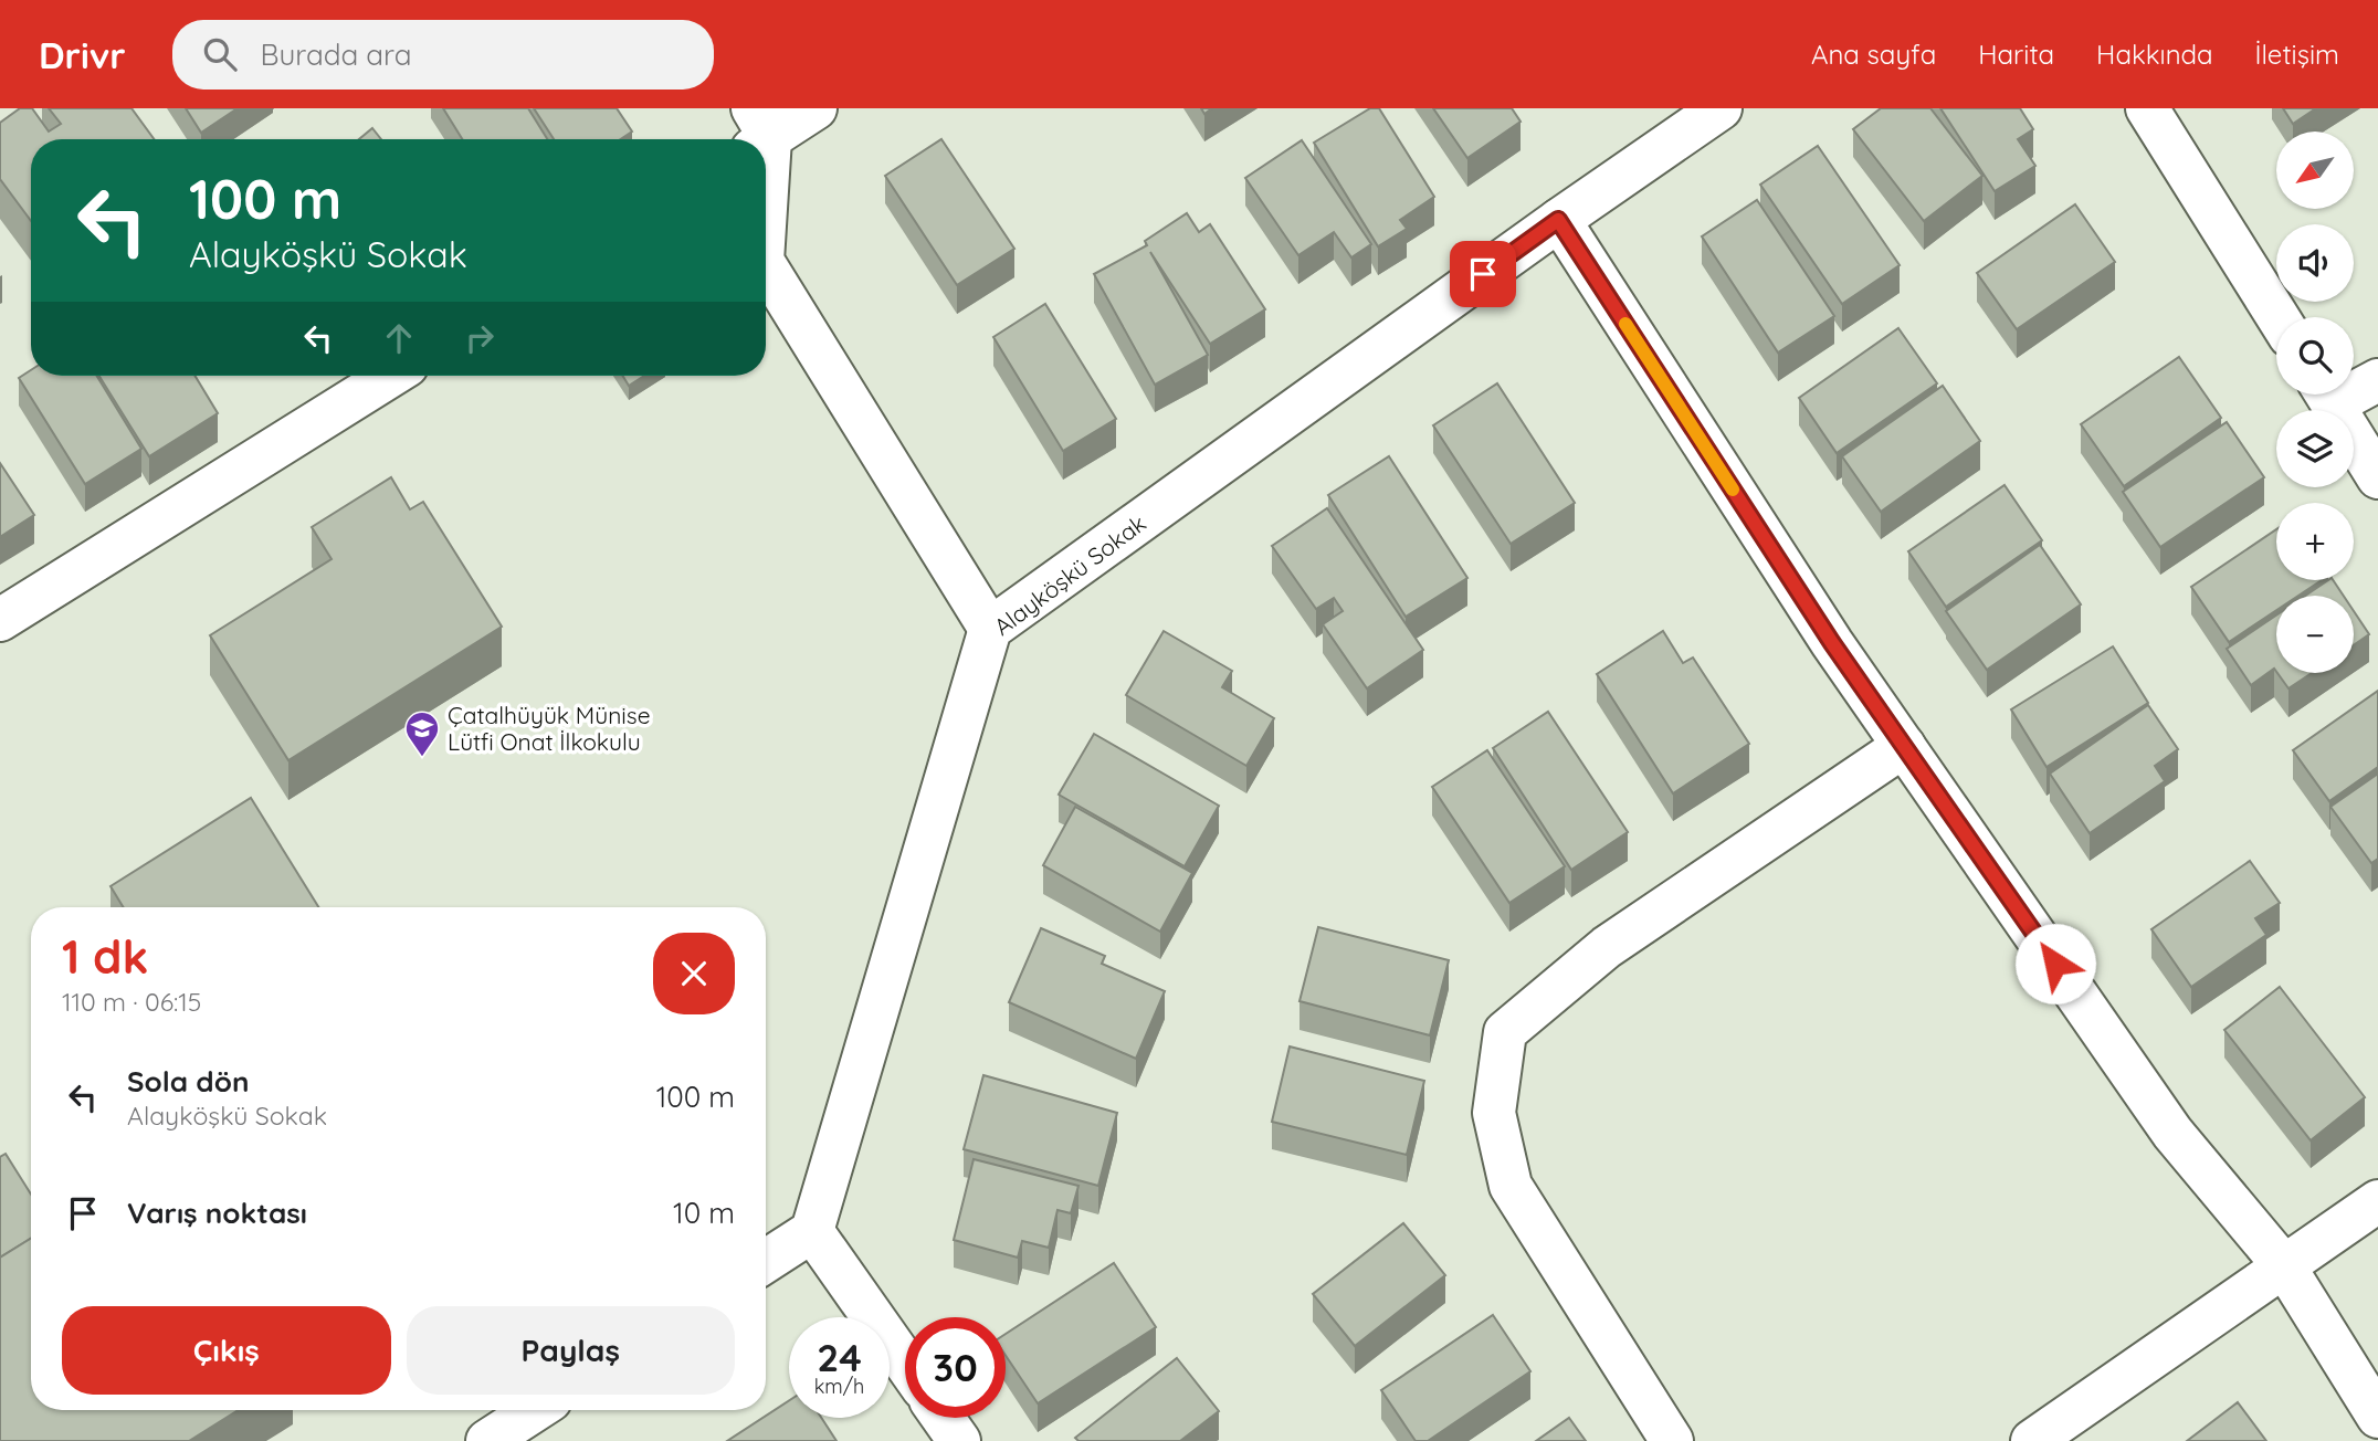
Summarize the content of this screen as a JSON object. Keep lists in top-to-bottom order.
{
  "streets": {
    "street": ["Alayköşkü Sokak"]
  },
  "places": {
    "school or university": ["Çatalhüyük Münise Lütfi Onat İlkokulu"]
  },
  "north": "bottom left",
  "page": {
    "header": "Drivr",
    "search": "Burada ara",
    "nav": [
      "Ana sayfa",
      "Harita",
      "Hakkında",
      "İletişim"
    ],
    "map_buttons": ["+", "−"],
    "turn": ["100 m", "Alayköşkü Sokak"],
    "heading": ["1 dk", "110 m · 06:15"],
    "list": [
      {
        "name": "Sola dön",
        "note": "Alayköşkü Sokak",
        "value": "100 m"
      },
      {
        "name": "Varış noktası",
        "value": "10 m"
      }
    ],
    "buttons": ["Çıkış", "Paylaş"],
    "speed": "24 km/h",
    "limit": "30"
  }
}
